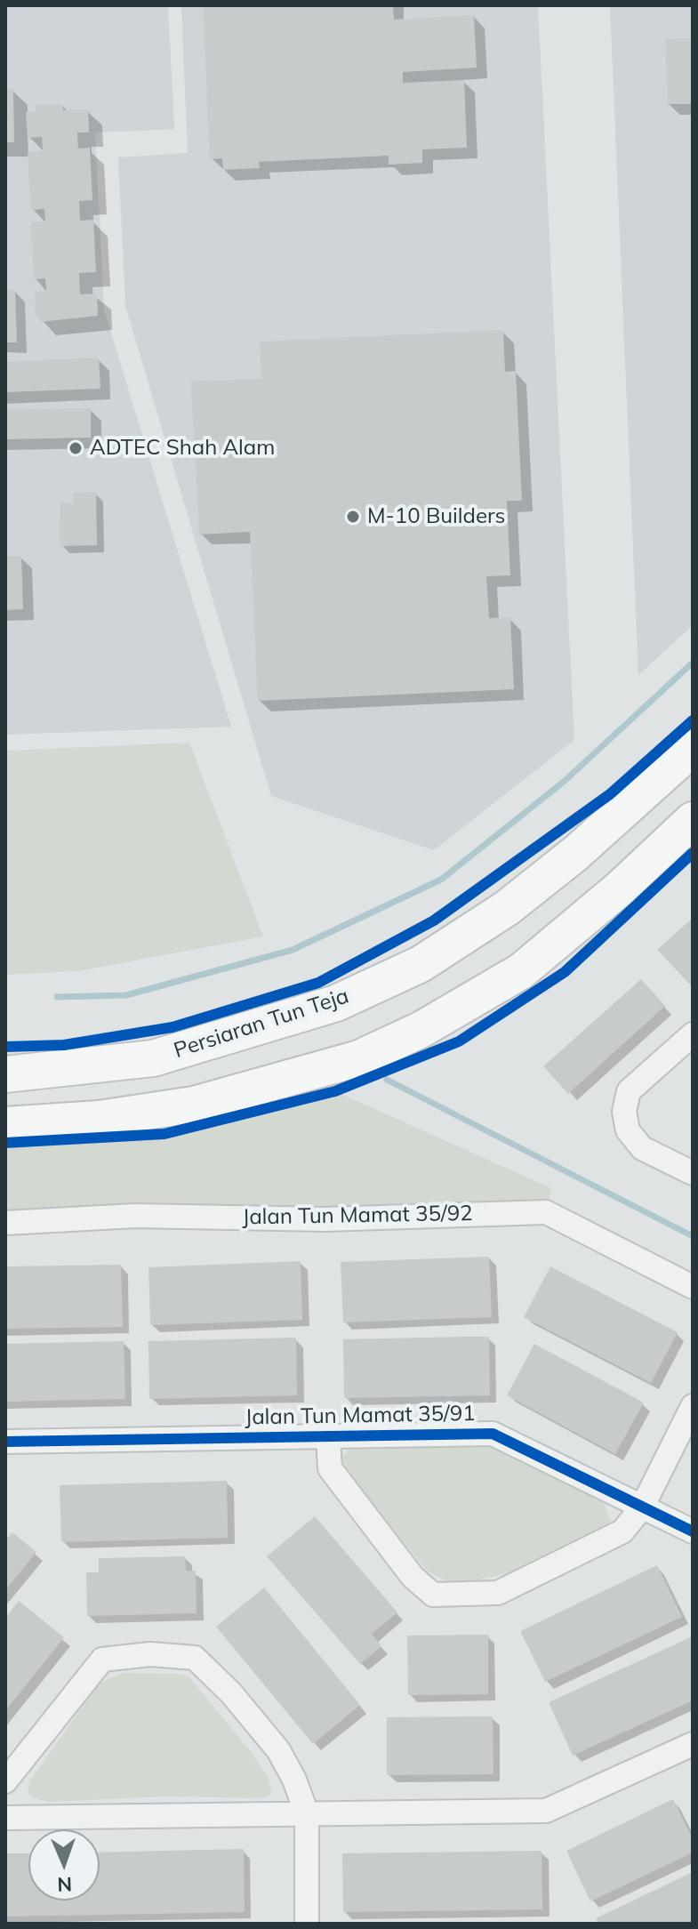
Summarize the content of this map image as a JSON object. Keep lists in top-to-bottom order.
{
  "streets": {
    "main road": ["Persiaran Tun Teja"],
    "street": ["Jalan Tun Mamat 35/92", "Jalan Tun Mamat 35/91"]
  },
  "places": ["ADTEC Shah Alam", "M-10 Builders"],
  "north": "bottom"
}
